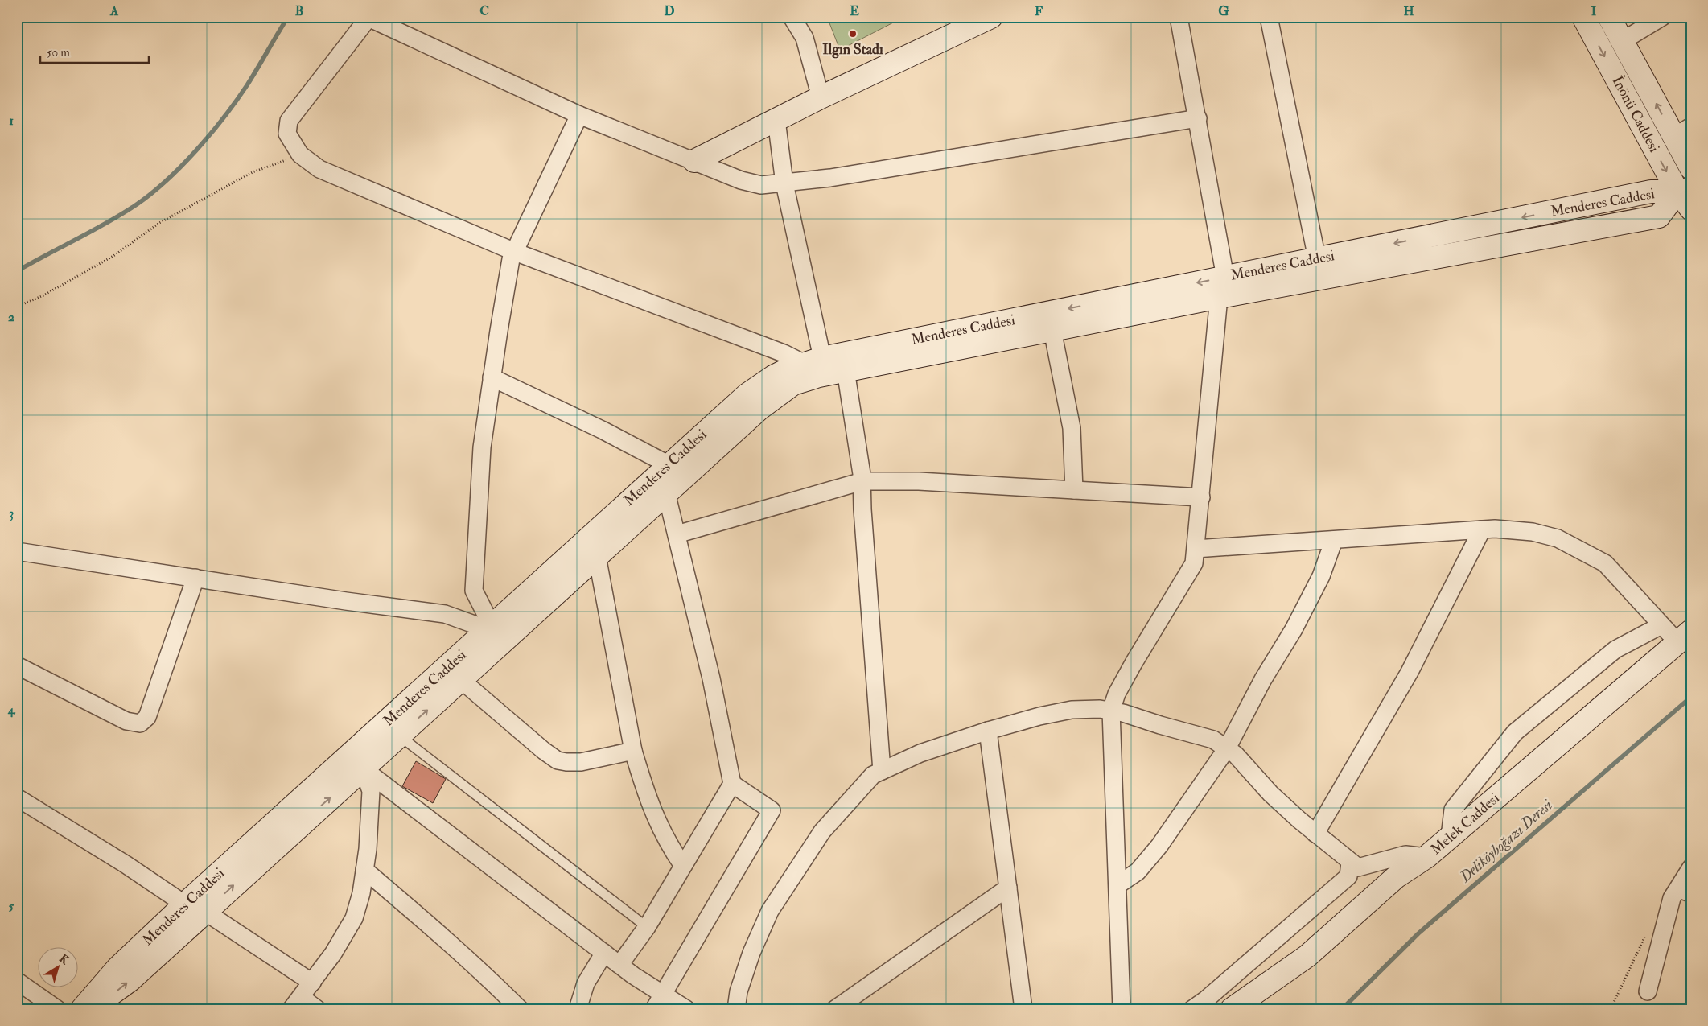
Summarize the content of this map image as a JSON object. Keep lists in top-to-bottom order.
{
  "streets": {
    "main road": ["İnönü Caddesi", "Menderes Caddesi", "Melek Caddesi"]
  },
  "crossings": [
    ["İnönü Caddesi", "Menderes Caddesi"]
  ],
  "water": ["Deliköyboğazı Deresi"],
  "places": ["Ilgın Stadı"],
  "scale_bar": "50 m",
  "north": "top right",
  "grid": {
    "columns": [
      "A",
      "B",
      "C",
      "D",
      "E",
      "F",
      "G",
      "H",
      "I"
    ],
    "rows": [
      "1",
      "2",
      "3",
      "4",
      "5"
    ]
  }
}
